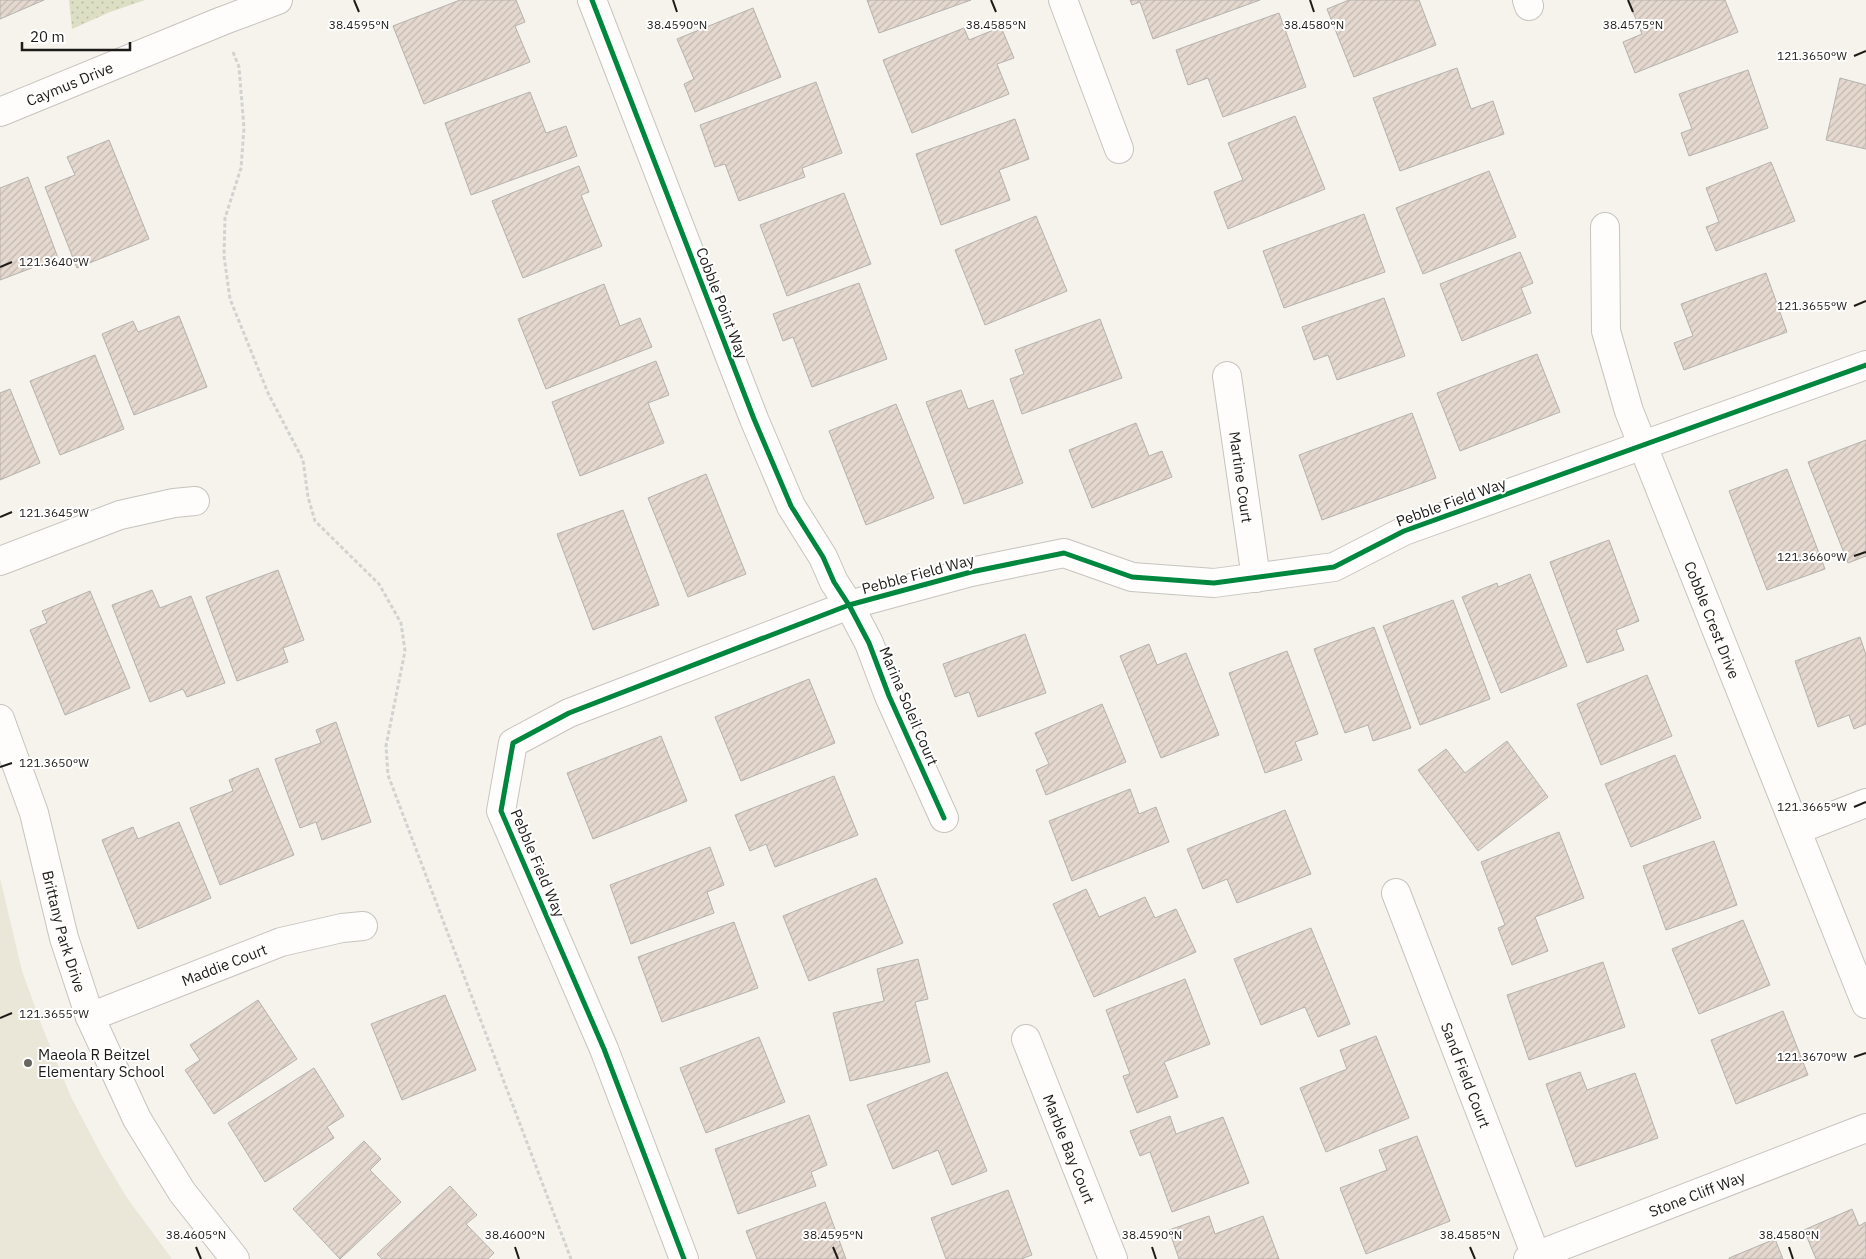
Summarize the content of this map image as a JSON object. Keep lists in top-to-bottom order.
{
  "streets": {
    "street": [
      "Caymus Drive",
      "Cobble Point Way",
      "Martine Court",
      "Pebble Field Way",
      "Cobble Crest Drive",
      "Marina Soleil Court",
      "Brittany Park Drive",
      "Maddie Court",
      "Sand Field Court",
      "Marble Bay Court",
      "Stone Cliff Way"
    ]
  },
  "crossings": [
    ["Cobble Point Way", "Pebble Field Way"],
    ["Cobble Point Way", "Marina Soleil Court"],
    ["Martine Court", "Pebble Field Way"],
    ["Pebble Field Way", "Cobble Crest Drive"],
    ["Pebble Field Way", "Marina Soleil Court"],
    ["Brittany Park Drive", "Maddie Court"],
    ["Sand Field Court", "Stone Cliff Way"]
  ],
  "places": ["Maeola R Beitzel Elementary School"],
  "scale_bar": "20 m",
  "coordinates": [
    "38.4595°N",
    "38.4590°N",
    "38.4585°N",
    "38.4580°N",
    "38.4575°N",
    "121.3650°W",
    "121.3640°W",
    "121.3655°W",
    "121.3645°W",
    "121.3660°W",
    "121.3665°W",
    "121.3670°W",
    "38.4605°N",
    "38.4600°N"
  ]
}
